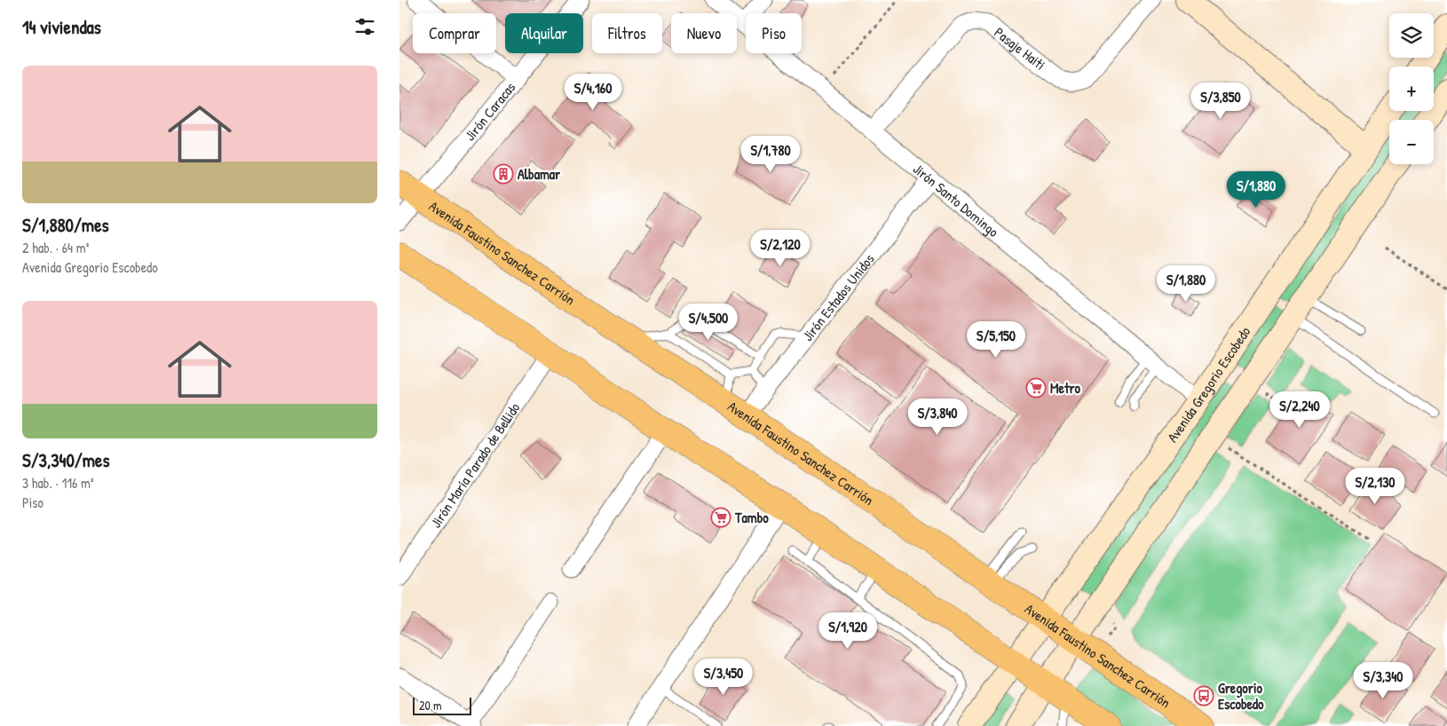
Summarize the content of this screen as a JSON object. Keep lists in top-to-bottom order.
{
  "streets": {
    "main road": ["Avenida Faustino Sanchez Carrión"],
    "street": [
      "Pasaje Haiti",
      "Jirón Caracas",
      "Jirón Santo Domingo",
      "Jirón Estados Unidos",
      "Avenida Gregorio Escobedo",
      "Jirón María Parado de Bellido"
    ]
  },
  "crossings": [
    ["Pasaje Haiti", "Jirón Santo Domingo"],
    ["Jirón Caracas", "Avenida Faustino Sanchez Carrión"],
    ["Jirón Santo Domingo", "Jirón Estados Unidos"],
    ["Jirón Santo Domingo", "Avenida Gregorio Escobedo"],
    ["Avenida Faustino Sanchez Carrión", "Jirón Estados Unidos"],
    ["Avenida Faustino Sanchez Carrión", "Avenida Gregorio Escobedo"]
  ],
  "places": {
    "building": ["Albamar"],
    "supermarket": ["Metro", "Tambo"],
    "bus stop": ["Gregorio Escobedo"]
  },
  "scale_bar": "20 m",
  "page": {
    "heading": "14 viviendas",
    "map_buttons": ["+", "−"],
    "chip": [
      "Comprar",
      "Alquilar",
      "Filtros",
      "Nuevo",
      "Piso"
    ],
    "list": [
      {
        "name": "S/1,880/mes",
        "note": "2 hab. · 64 m² · Avenida Gregorio Escobedo"
      },
      {
        "name": "S/3,340/mes",
        "note": "3 hab. · 116 m² · Piso"
      }
    ],
    "price": [
      "S/4,160",
      "S/3,850",
      "S/1,780",
      "S/1,880",
      "S/2,120",
      "S/1,880",
      "S/4,500",
      "S/5,150",
      "S/2,240",
      "S/3,840",
      "S/2,130",
      "S/1,920",
      "S/3,450",
      "S/3,340"
    ],
    "scale": "20 m"
  }
}
